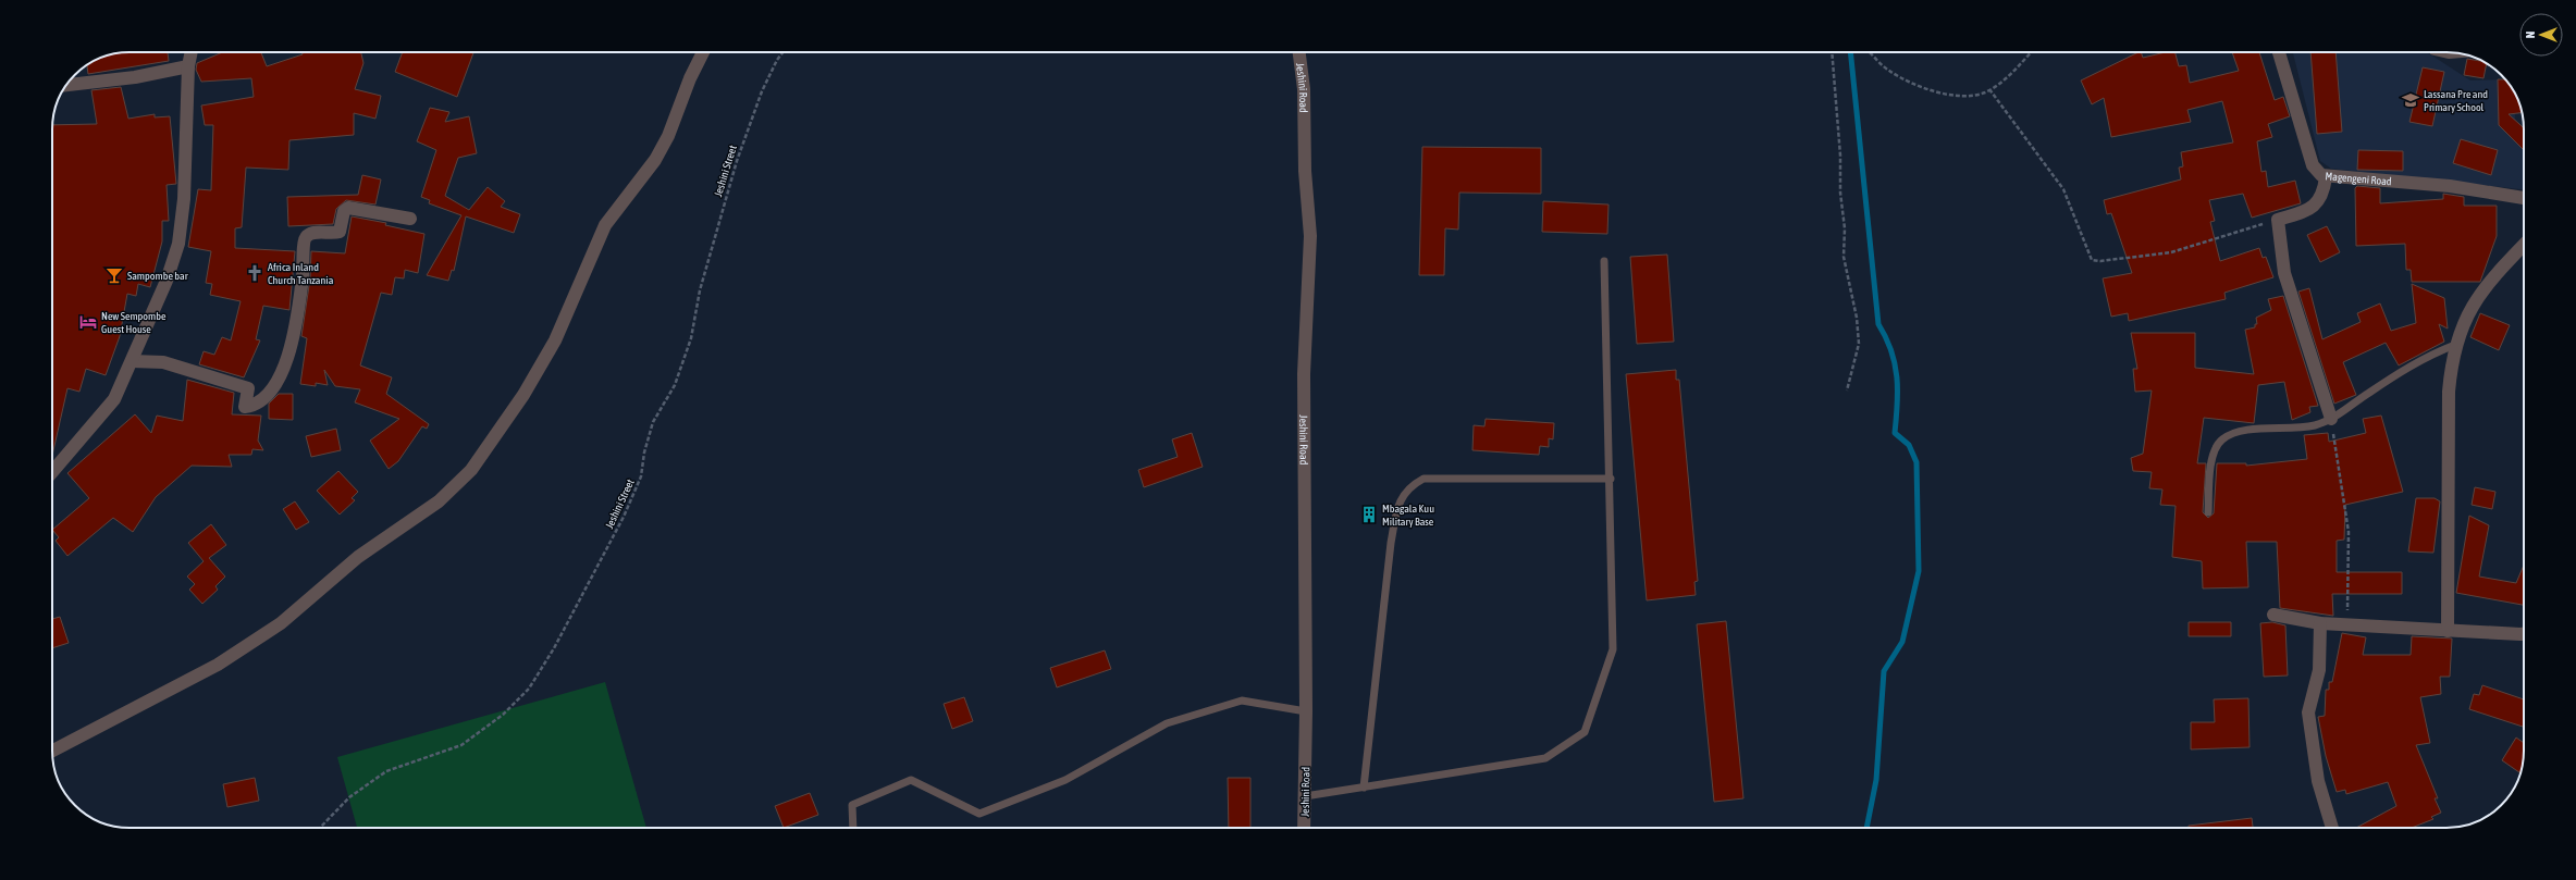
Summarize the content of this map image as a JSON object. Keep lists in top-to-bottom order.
{
  "streets": {
    "street": ["Jeshini Road", "Magengeni Road"],
    "path": ["Jeshini Street"]
  },
  "places": {
    "school or university": ["Lassana Pre and Primary School"],
    "church": ["Africa Inland Church Tanzania"],
    "bar": ["Sampombe bar"],
    "hotel": ["New Sempombe Guest House"],
    "building": ["Mbagala Kuu Military Base"]
  },
  "north": "left"
}
